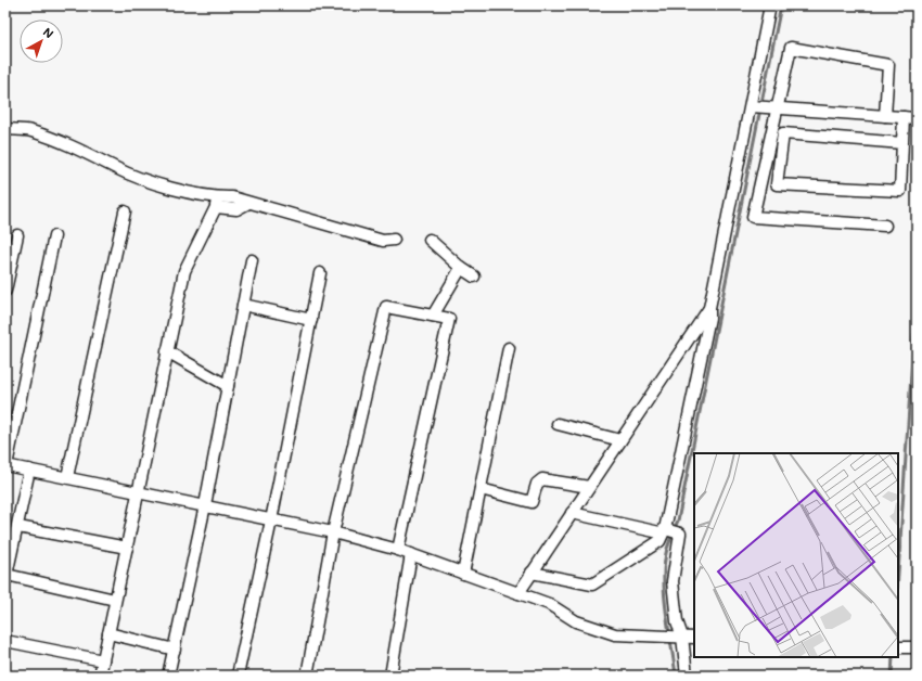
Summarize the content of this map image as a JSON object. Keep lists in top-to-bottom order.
{
  "north": "top right"
}
